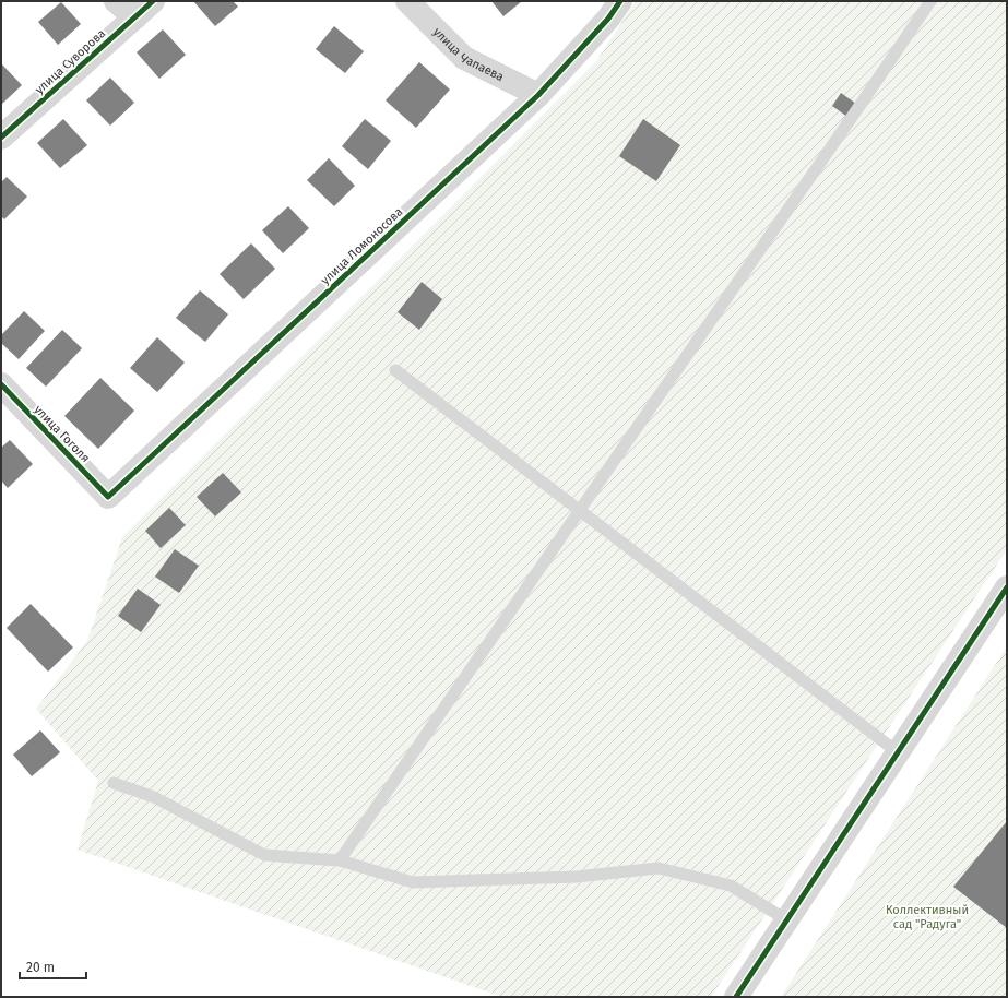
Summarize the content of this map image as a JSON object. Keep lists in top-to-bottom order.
{
  "streets": {
    "street": [
      "улица Чапаева",
      "улица Суворова",
      "улица Ломоносова",
      "улица Гоголя"
    ]
  },
  "crossings": [
    ["улица Чапаева", "улица Ломоносова"],
    ["улица Ломоносова", "улица Гоголя"]
  ],
  "parks": ["Коллективный сад \"Радуга\""],
  "scale_bar": "20 m"
}
